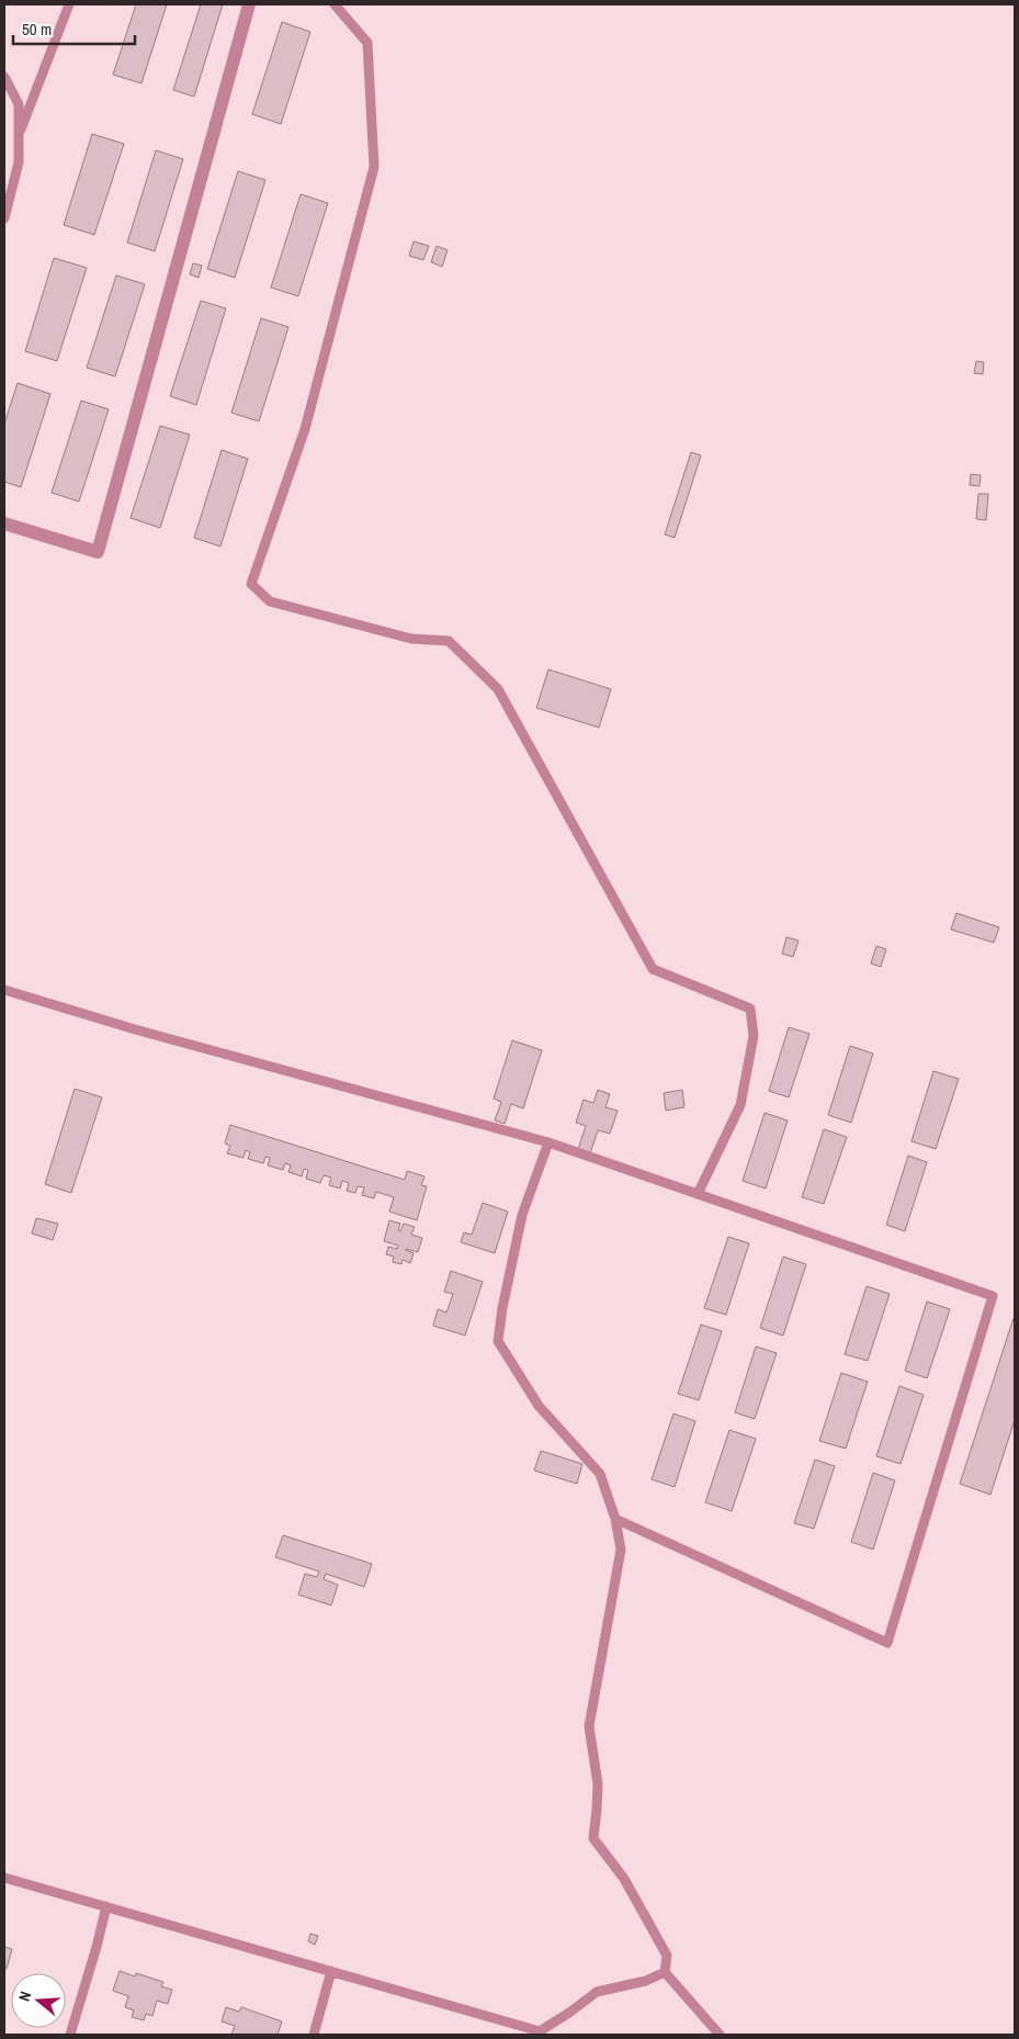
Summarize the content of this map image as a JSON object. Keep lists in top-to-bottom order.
{
  "scale_bar": "50 m",
  "north": "left"
}
